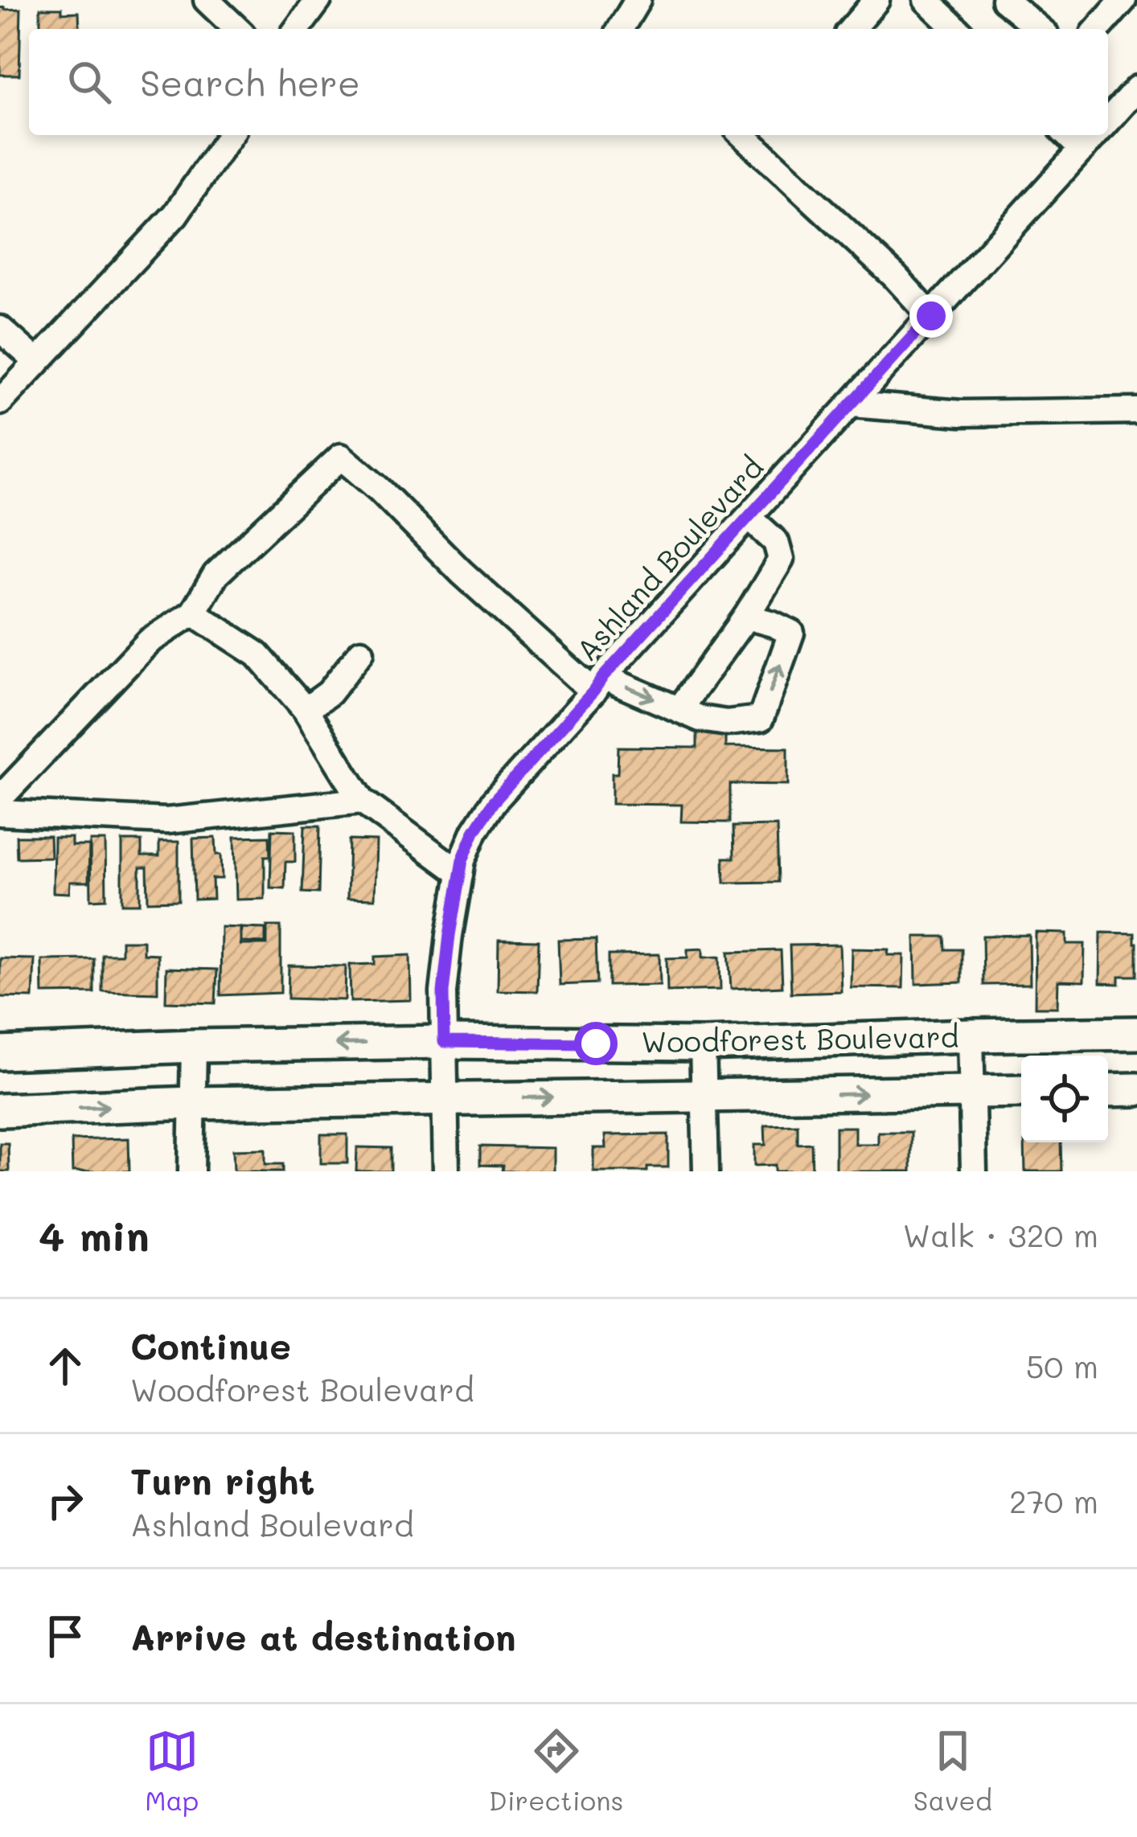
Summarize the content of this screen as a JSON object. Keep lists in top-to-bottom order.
{
  "streets": {
    "main road": ["Woodforest Boulevard"],
    "street": ["Ashland Boulevard"]
  },
  "crossings": [
    ["Ashland Boulevard", "Woodforest Boulevard"]
  ],
  "page": {
    "search": "Search here",
    "heading": ["4 min", "Walk · 320 m"],
    "list": [
      ["Continue", "Woodforest Boulevard", "50 m"],
      ["Turn right", "Ashland Boulevard", "270 m"],
      "Arrive at destination"
    ],
    "nav": ["Map", "Directions", "Saved"]
  }
}
